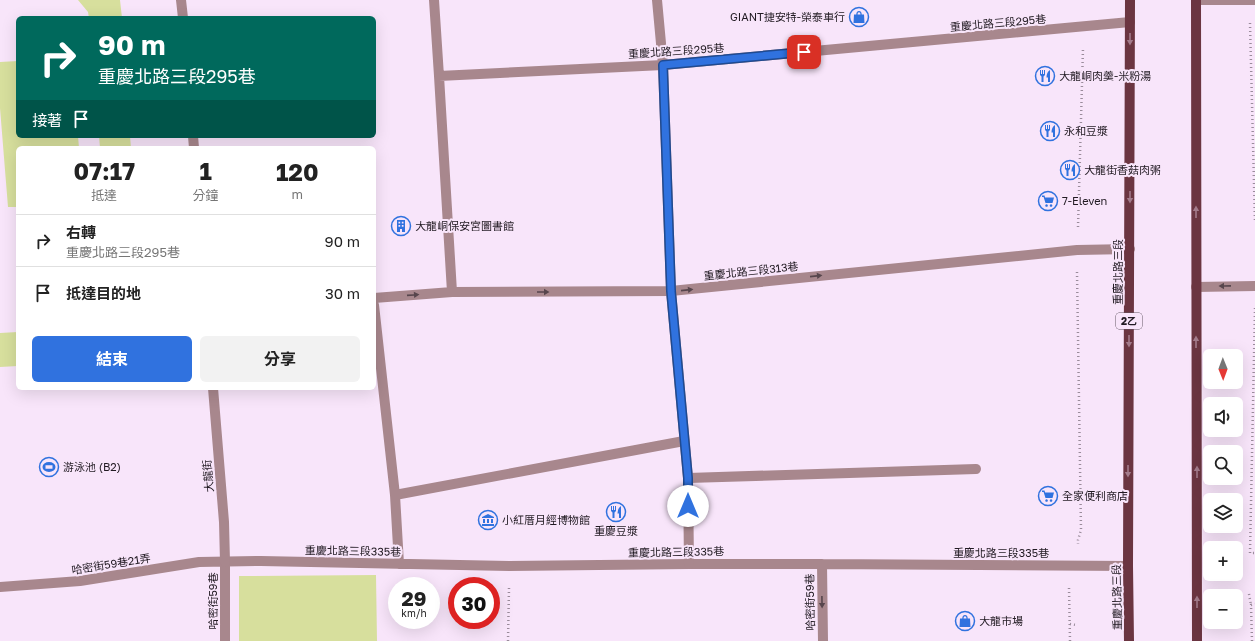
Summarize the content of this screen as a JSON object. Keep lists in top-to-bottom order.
{
  "streets": {
    "main road": ["重慶北路三段", "2乙"],
    "street": [
      "重慶北路三段295巷",
      "重慶北路三段313巷",
      "大龍街",
      "重慶北路三段335巷",
      "哈密街59巷21弄",
      "哈密街59巷"
    ]
  },
  "crossings": [
    ["重慶北路三段295巷", "重慶北路三段"],
    ["重慶北路三段313巷", "重慶北路三段"],
    ["重慶北路三段", "重慶北路三段335巷"],
    ["大龍街", "重慶北路三段335巷"],
    ["大龍街", "哈密街59巷21弄"],
    ["大龍街", "哈密街59巷"],
    ["重慶北路三段335巷", "哈密街59巷21弄"],
    ["重慶北路三段335巷", "哈密街59巷"],
    ["哈密街59巷21弄", "哈密街59巷"]
  ],
  "one_way": ["重慶北路三段313巷", "哈密街59巷"],
  "places": {
    "shop": ["GIANT捷安特-榮泰車行", "大龍市場"],
    "restaurant": [
      "大龍峒肉羹-米粉湯",
      "永和豆漿",
      "大龍街香菇肉粥",
      "重慶豆漿"
    ],
    "supermarket": ["7-Eleven", "全家便利商店"],
    "building": ["大龍峒保安宮圖書館"],
    "sports": ["游泳池 (B2)"],
    "museum": ["小紅厝月經博物館"]
  },
  "north": "bottom",
  "page": {
    "turn": ["90 m", "重慶北路三段295巷"],
    "then": "接著",
    "eta": [
      "07:17",
      "抵達",
      "1",
      "分鐘",
      "120",
      "m"
    ],
    "list": [
      {
        "name": "右轉",
        "note": "重慶北路三段295巷",
        "value": "90 m"
      },
      {
        "name": "抵達目的地",
        "value": "30 m"
      }
    ],
    "buttons": ["結束", "分享"],
    "map_buttons": ["+", "−"],
    "speed": "29 km/h",
    "limit": "30"
  }
}
